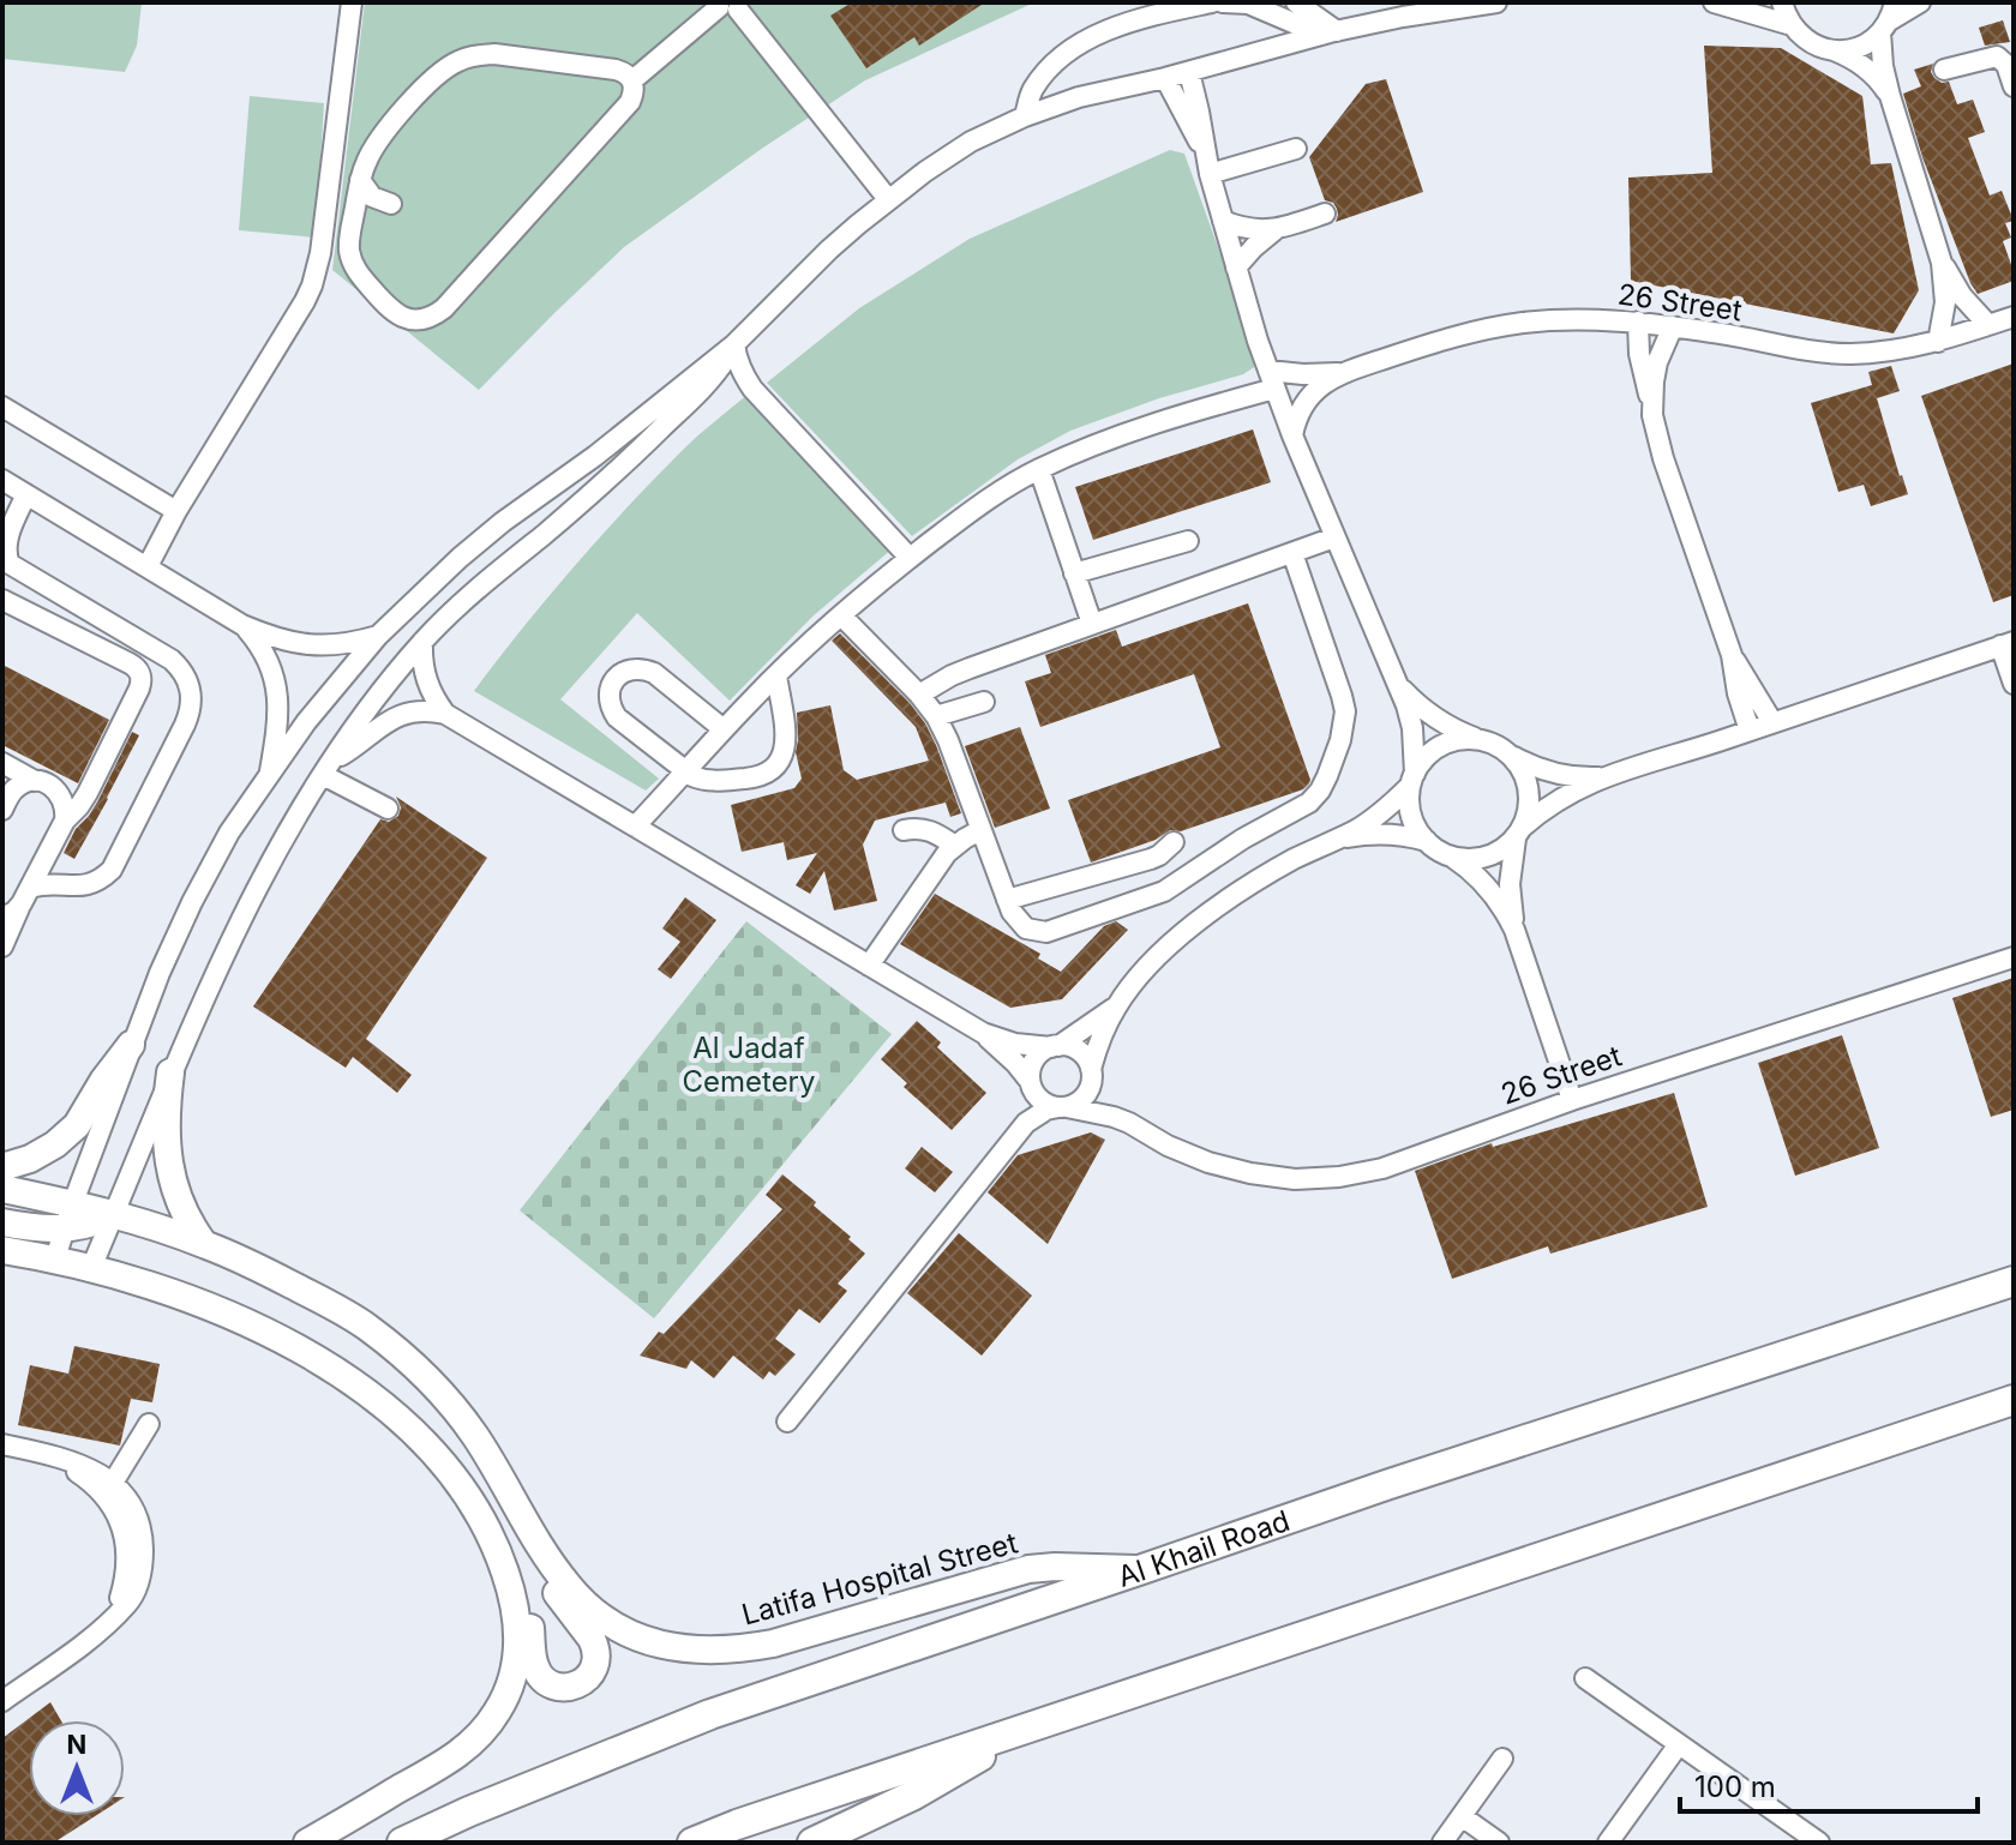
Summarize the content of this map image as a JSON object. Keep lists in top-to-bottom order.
{
  "streets": {
    "highway": ["Al Khail Road"],
    "main road": ["Latifa Hospital Street"],
    "street": ["26 Street"]
  },
  "crossings": [
    ["Al Khail Road", "Latifa Hospital Street"]
  ],
  "parks": ["Al Jadaf Cemetery"],
  "scale_bar": "100 m",
  "north": "top"
}
